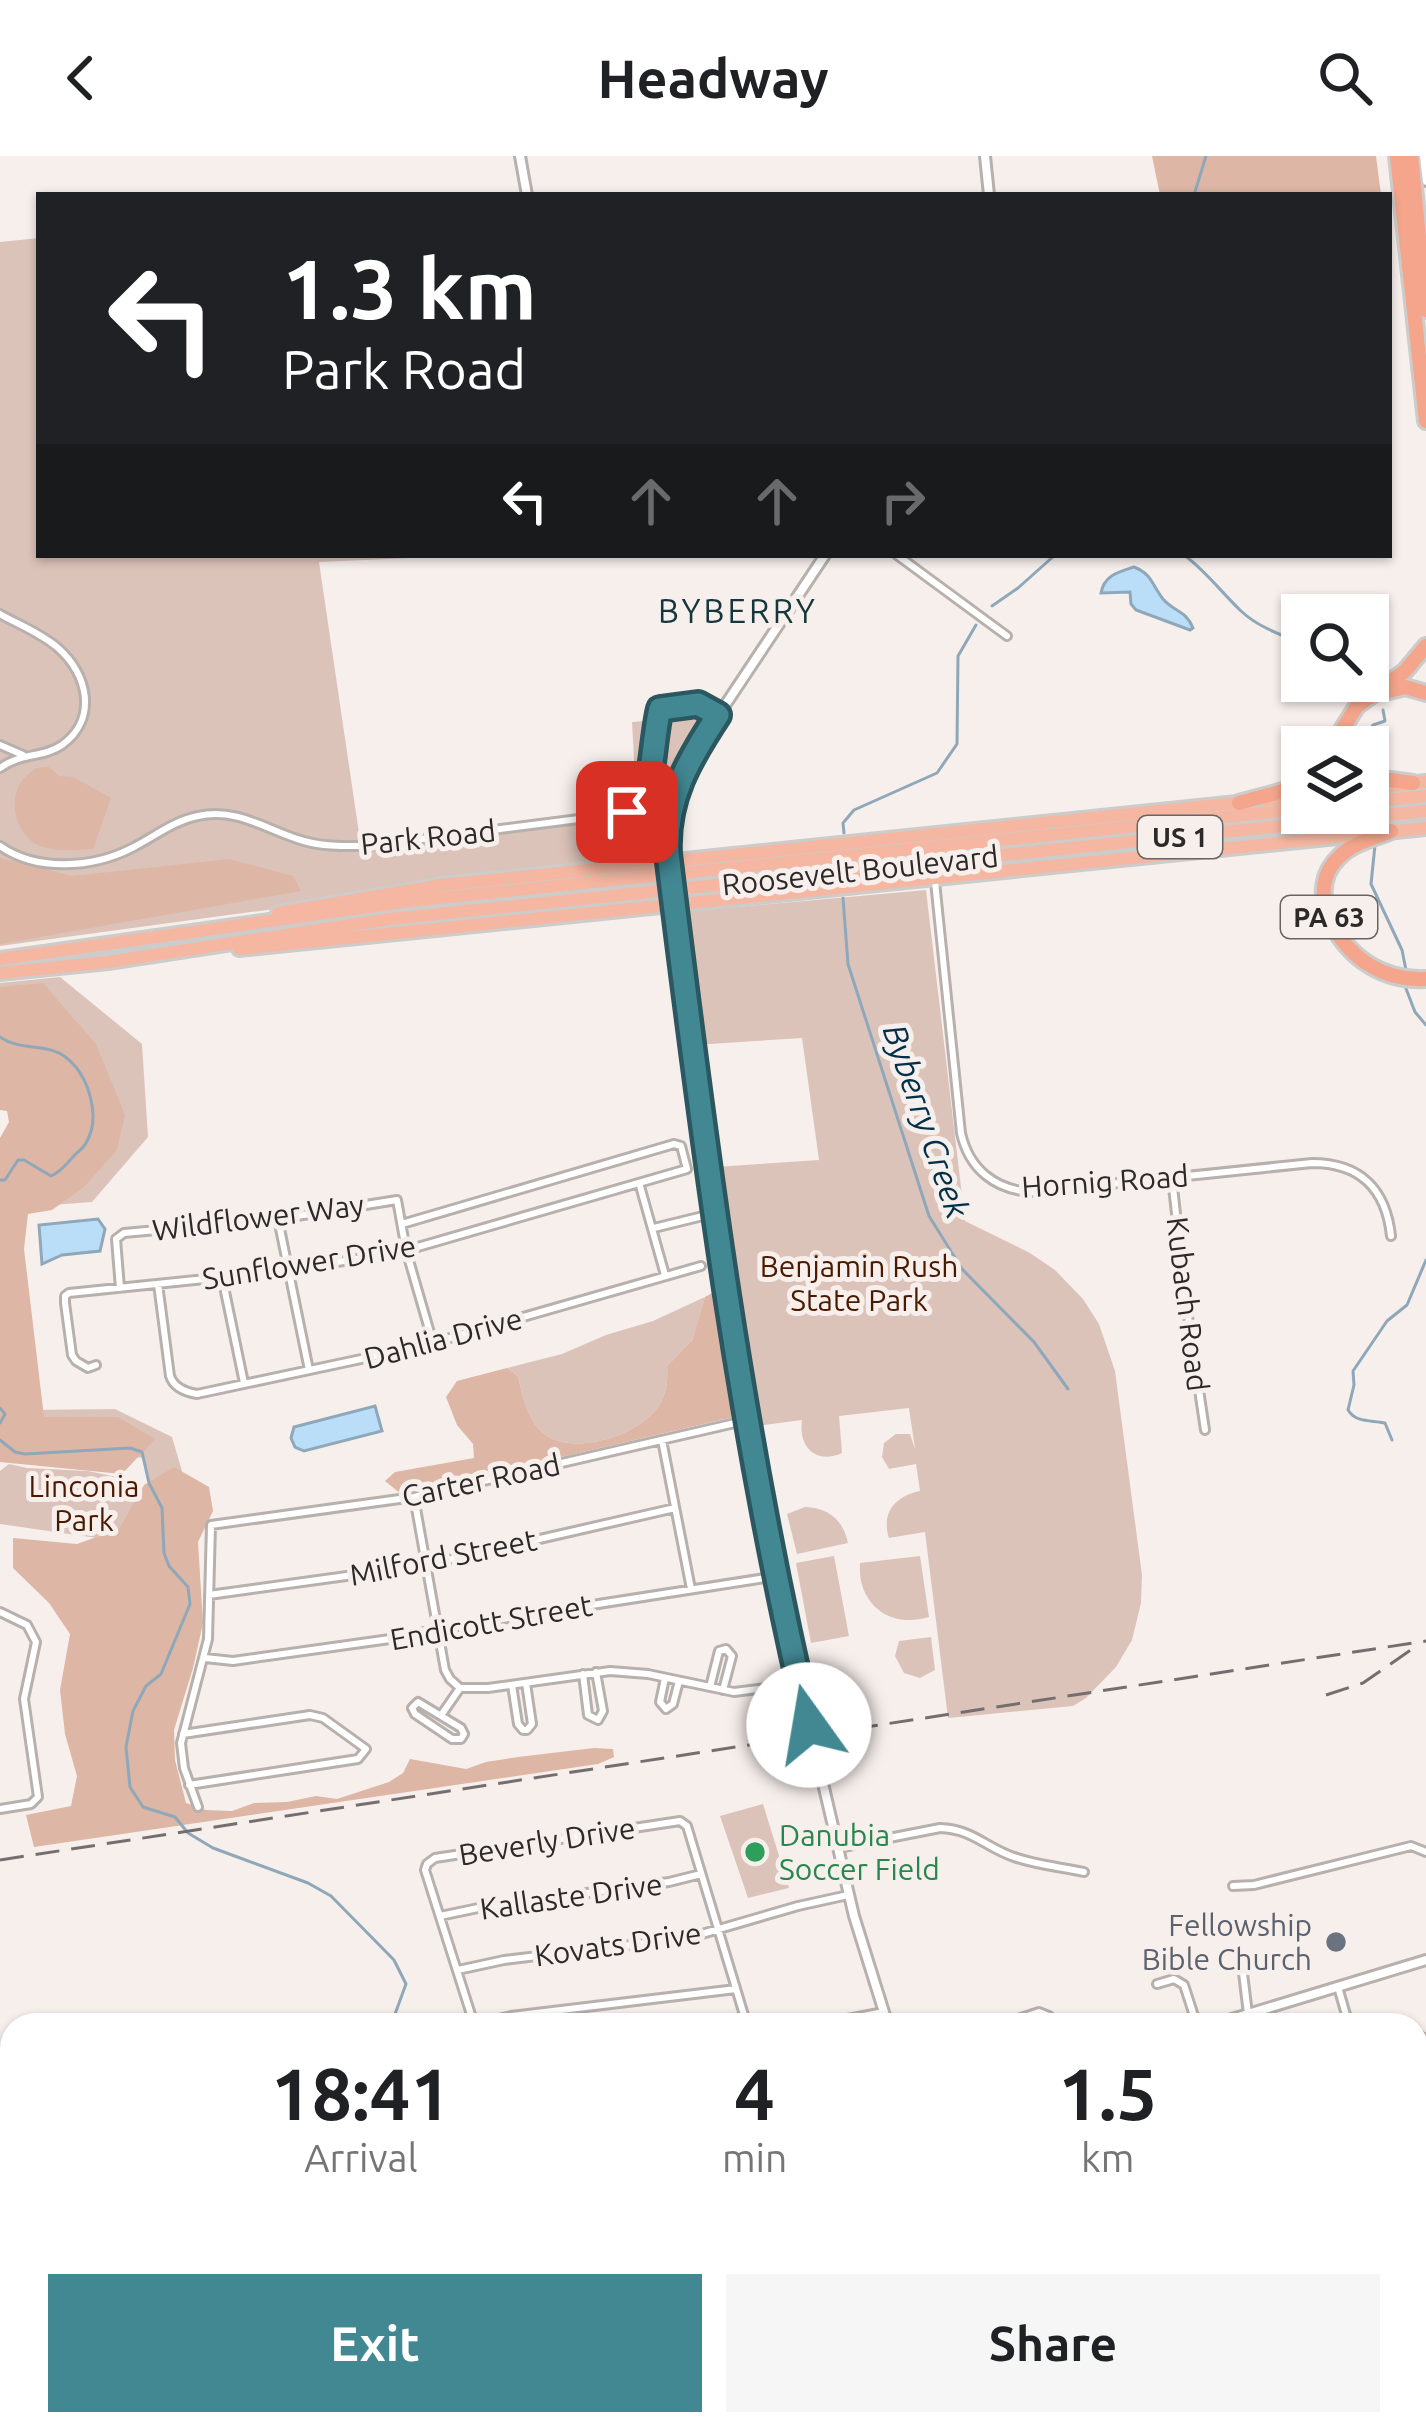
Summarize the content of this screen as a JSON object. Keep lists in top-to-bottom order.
{
  "streets": {
    "highway": ["US 1", "Roosevelt Boulevard", "PA 63"],
    "street": [
      "Park Road",
      "Hornig Road",
      "Wildflower Way",
      "Sunflower Drive",
      "Kubach Road",
      "Dahlia Drive",
      "Carter Road",
      "Milford Street",
      "Endicott Street",
      "Beverly Drive",
      "Kallaste Drive",
      "Kovats Drive"
    ]
  },
  "crossings": [
    ["Roosevelt Boulevard", "PA 63"],
    ["Roosevelt Boulevard", "Hornig Road"],
    ["Hornig Road", "Kubach Road"],
    ["Wildflower Way", "Sunflower Drive"],
    ["Sunflower Drive", "Dahlia Drive"],
    ["Carter Road", "Milford Street"],
    ["Beverly Drive", "Kallaste Drive"]
  ],
  "districts": ["BYBERRY"],
  "water": ["Byberry Creek"],
  "parks": ["Benjamin Rush State Park", "Linconia Park"],
  "places": ["Danubia Soccer Field", "Fellowship Bible Church"],
  "page": {
    "header": "Headway",
    "turn": ["1.3 km", "Park Road"],
    "eta": [
      "18:41",
      "Arrival",
      "4",
      "min",
      "1.5",
      "km"
    ],
    "buttons": ["Exit", "Share"]
  }
}
